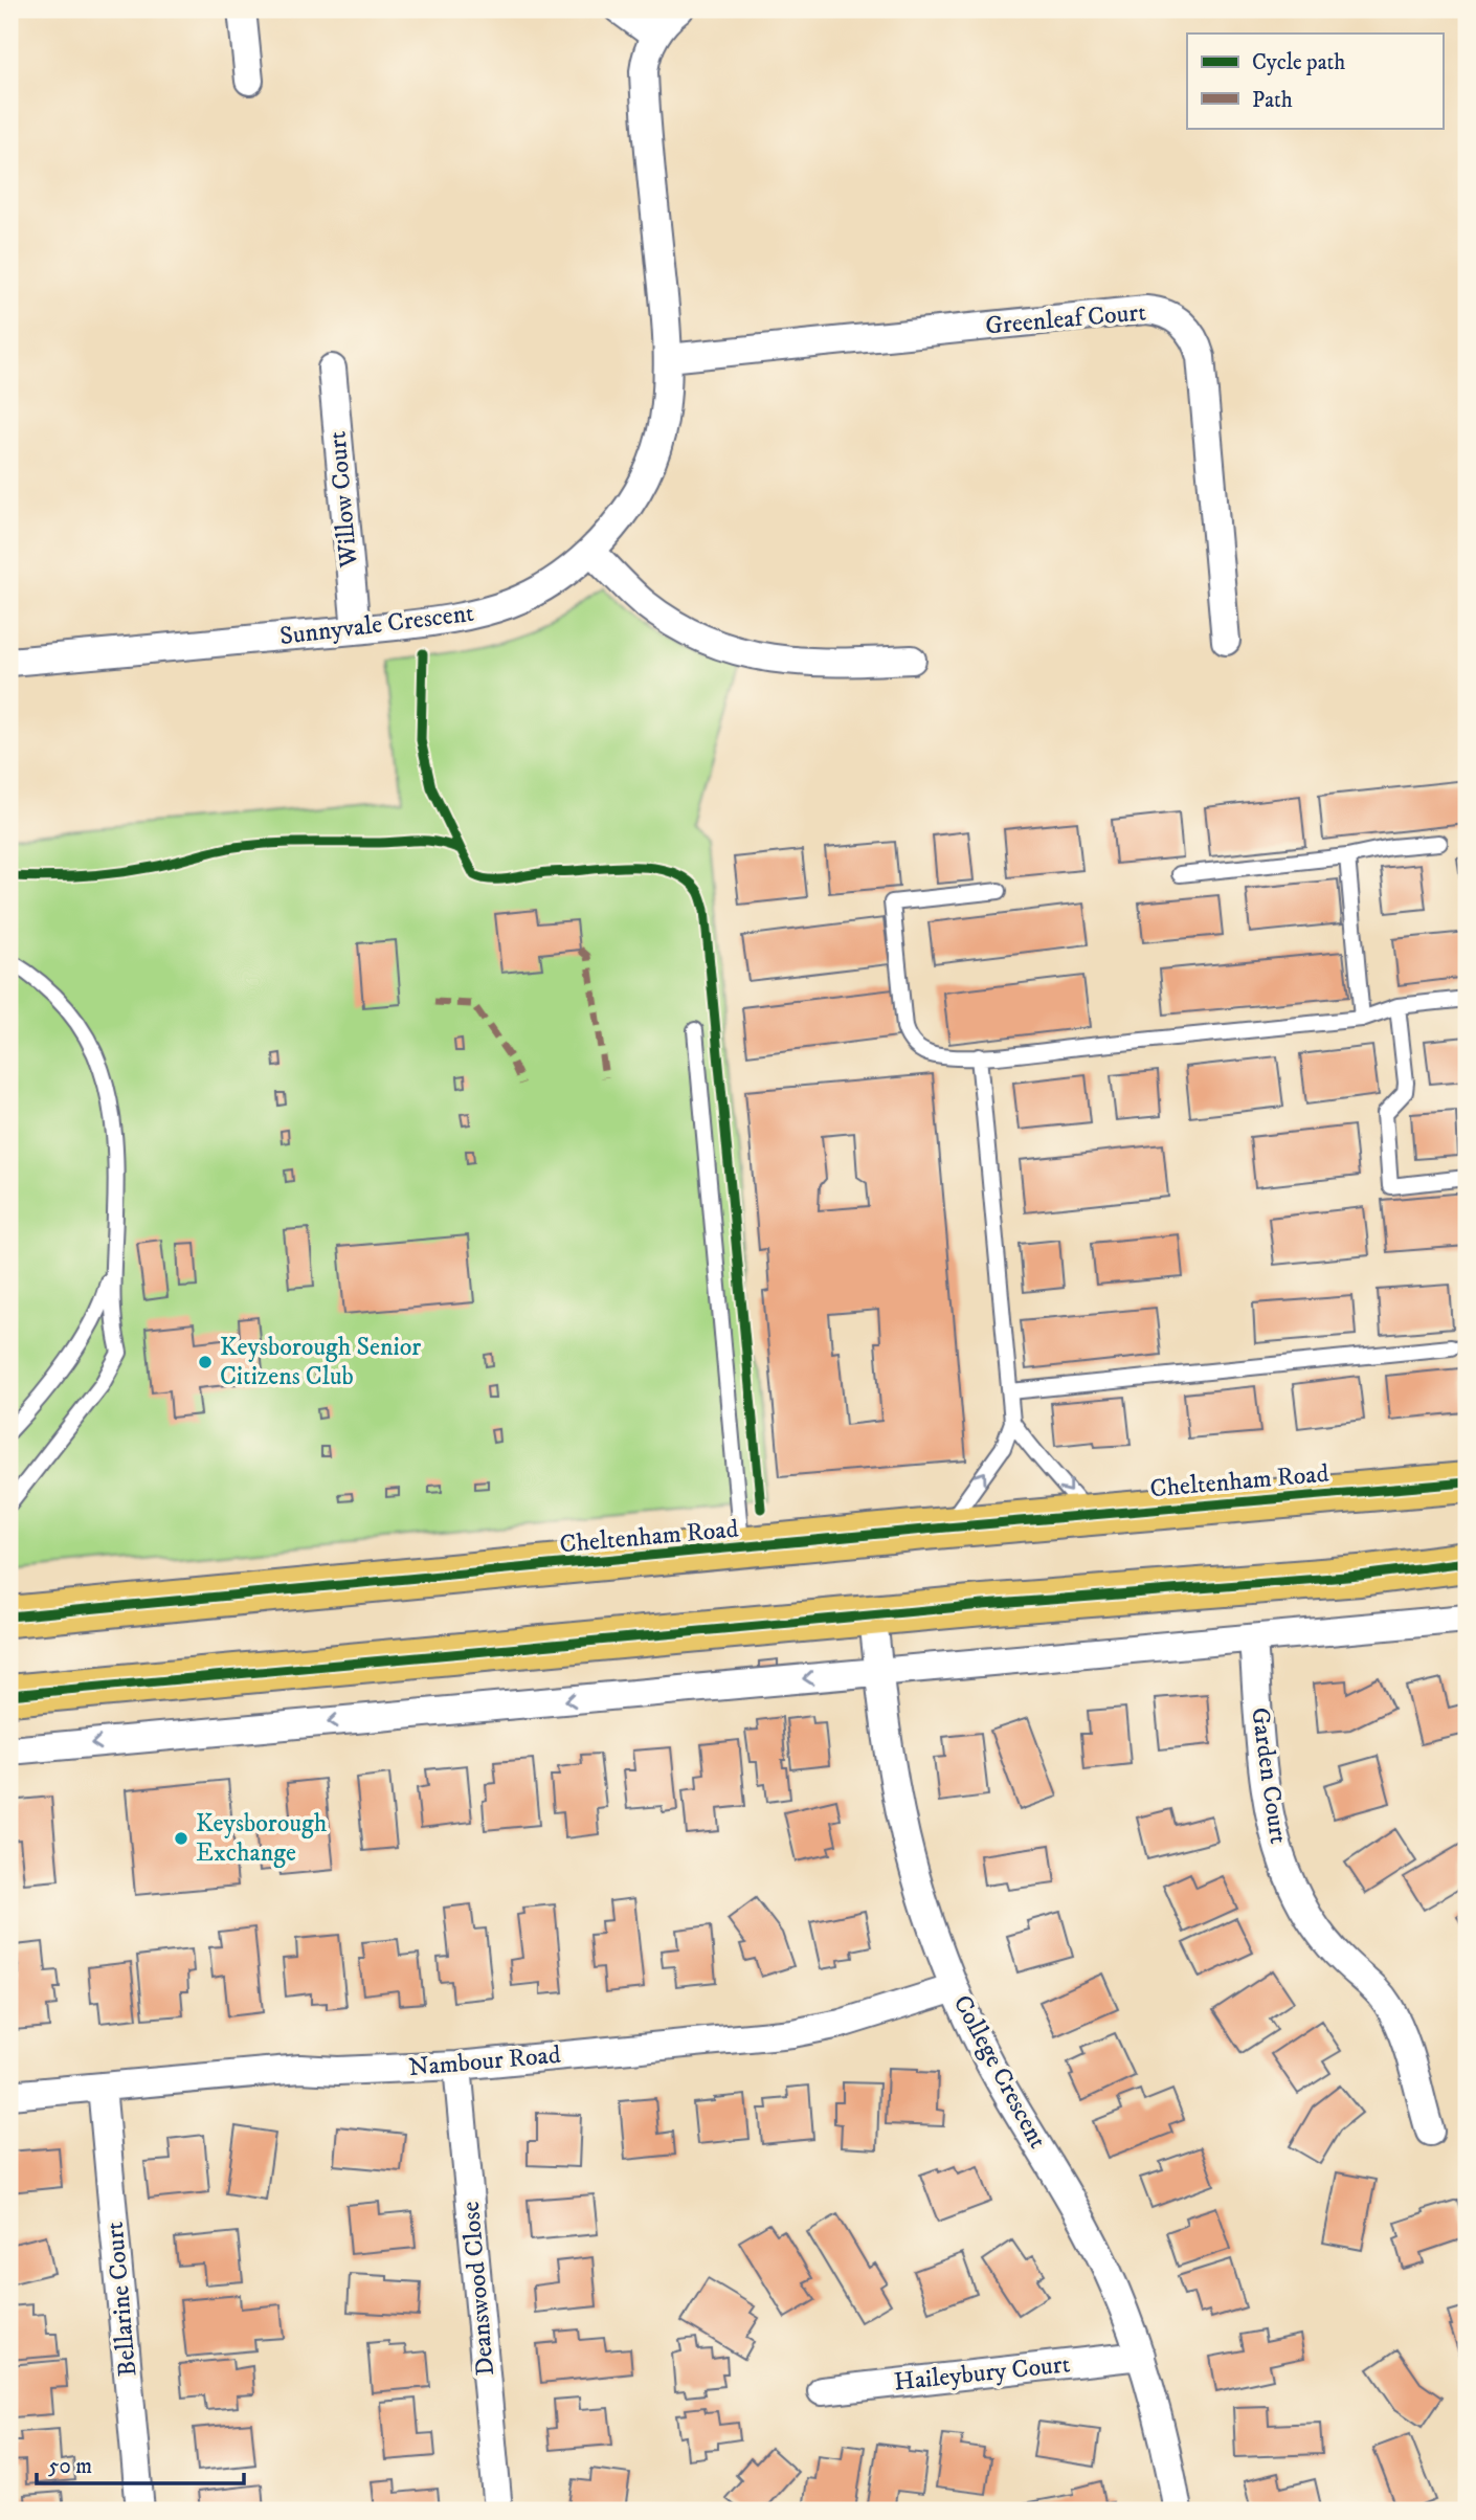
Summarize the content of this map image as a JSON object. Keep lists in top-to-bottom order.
{
  "streets": {
    "main road": ["Cheltenham Road"],
    "street": [
      "Greenleaf Court",
      "Willow Court",
      "Sunnyvale Crescent",
      "Garden Court",
      "Nambour Road",
      "College Crescent",
      "Deanswood Close",
      "Bellarine Court",
      "Haileybury Court"
    ]
  },
  "crossings": [
    ["Greenleaf Court", "Sunnyvale Crescent"],
    ["Willow Court", "Sunnyvale Crescent"],
    ["Nambour Road", "College Crescent"],
    ["Nambour Road", "Deanswood Close"],
    ["Nambour Road", "Bellarine Court"],
    ["College Crescent", "Haileybury Court"]
  ],
  "places": ["Keysborough Senior Citizens Club", "Keysborough Exchange"],
  "legend": ["Cycle path", "Path"],
  "scale_bar": "50 m"
}
